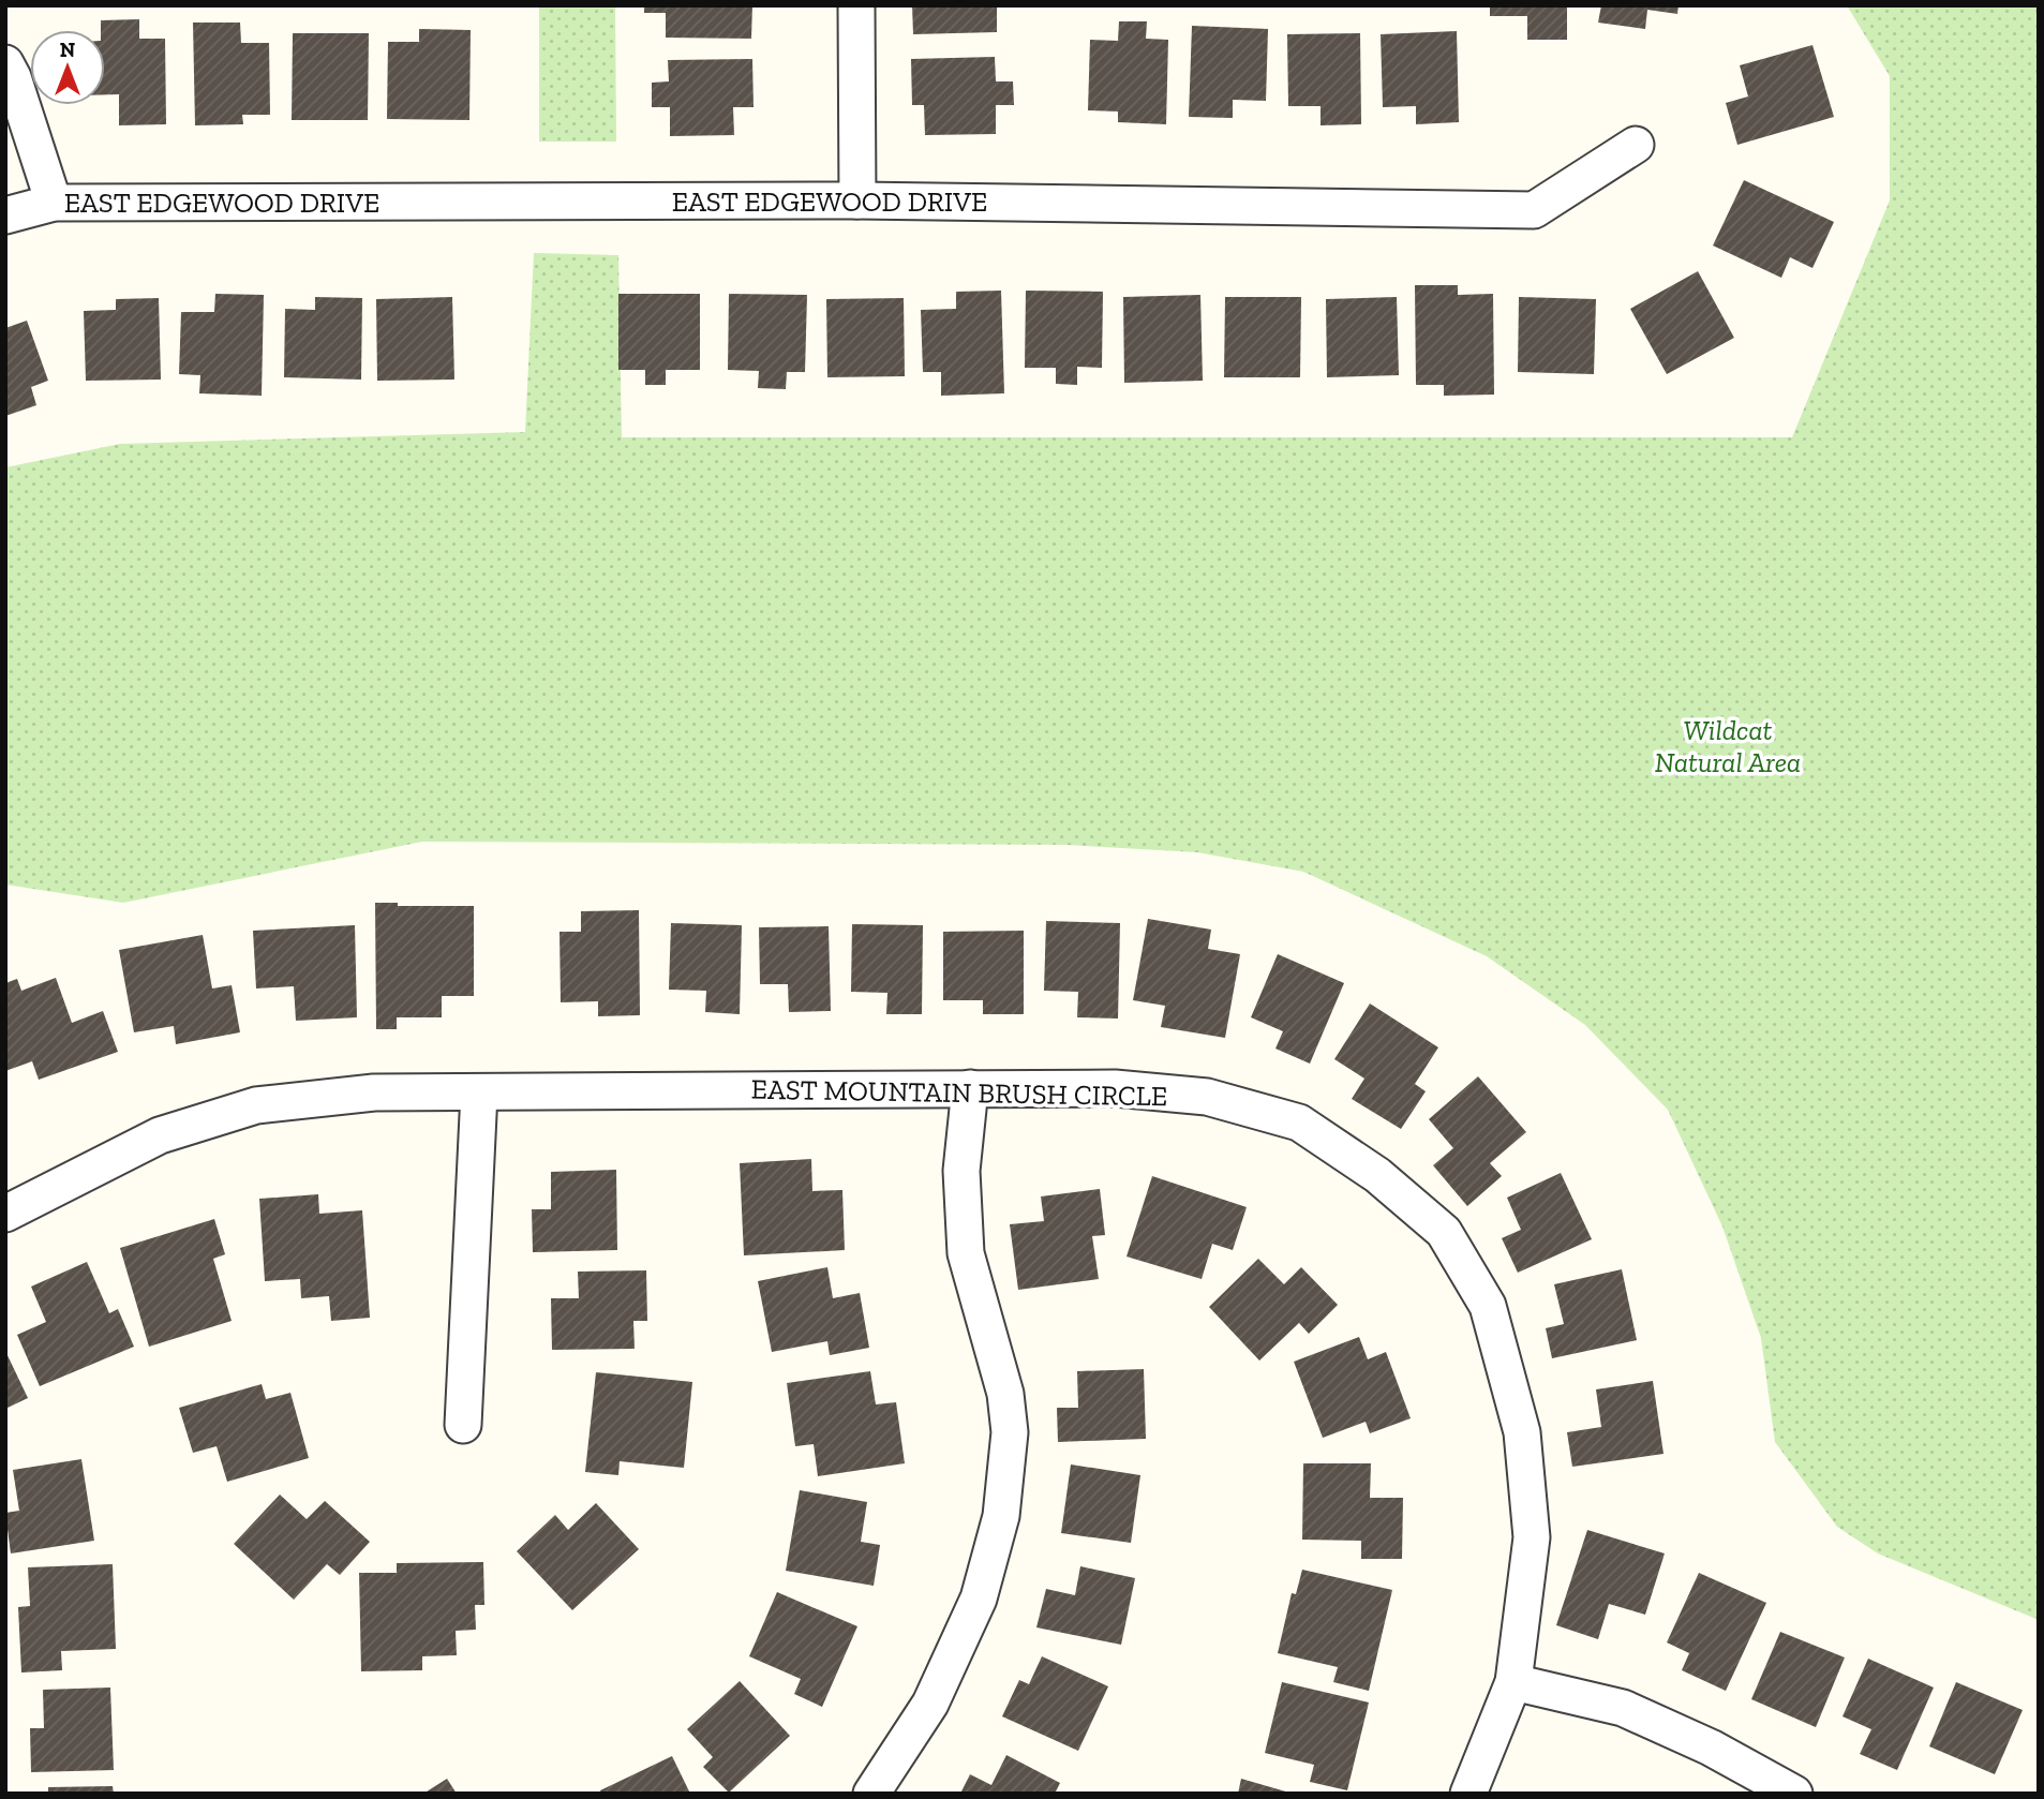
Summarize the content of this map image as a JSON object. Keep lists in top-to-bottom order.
{
  "streets": {
    "street": ["EAST EDGEWOOD DRIVE", "EAST MOUNTAIN BRUSH CIRCLE"]
  },
  "parks": ["Wildcat Natural Area"],
  "north": "top"
}
